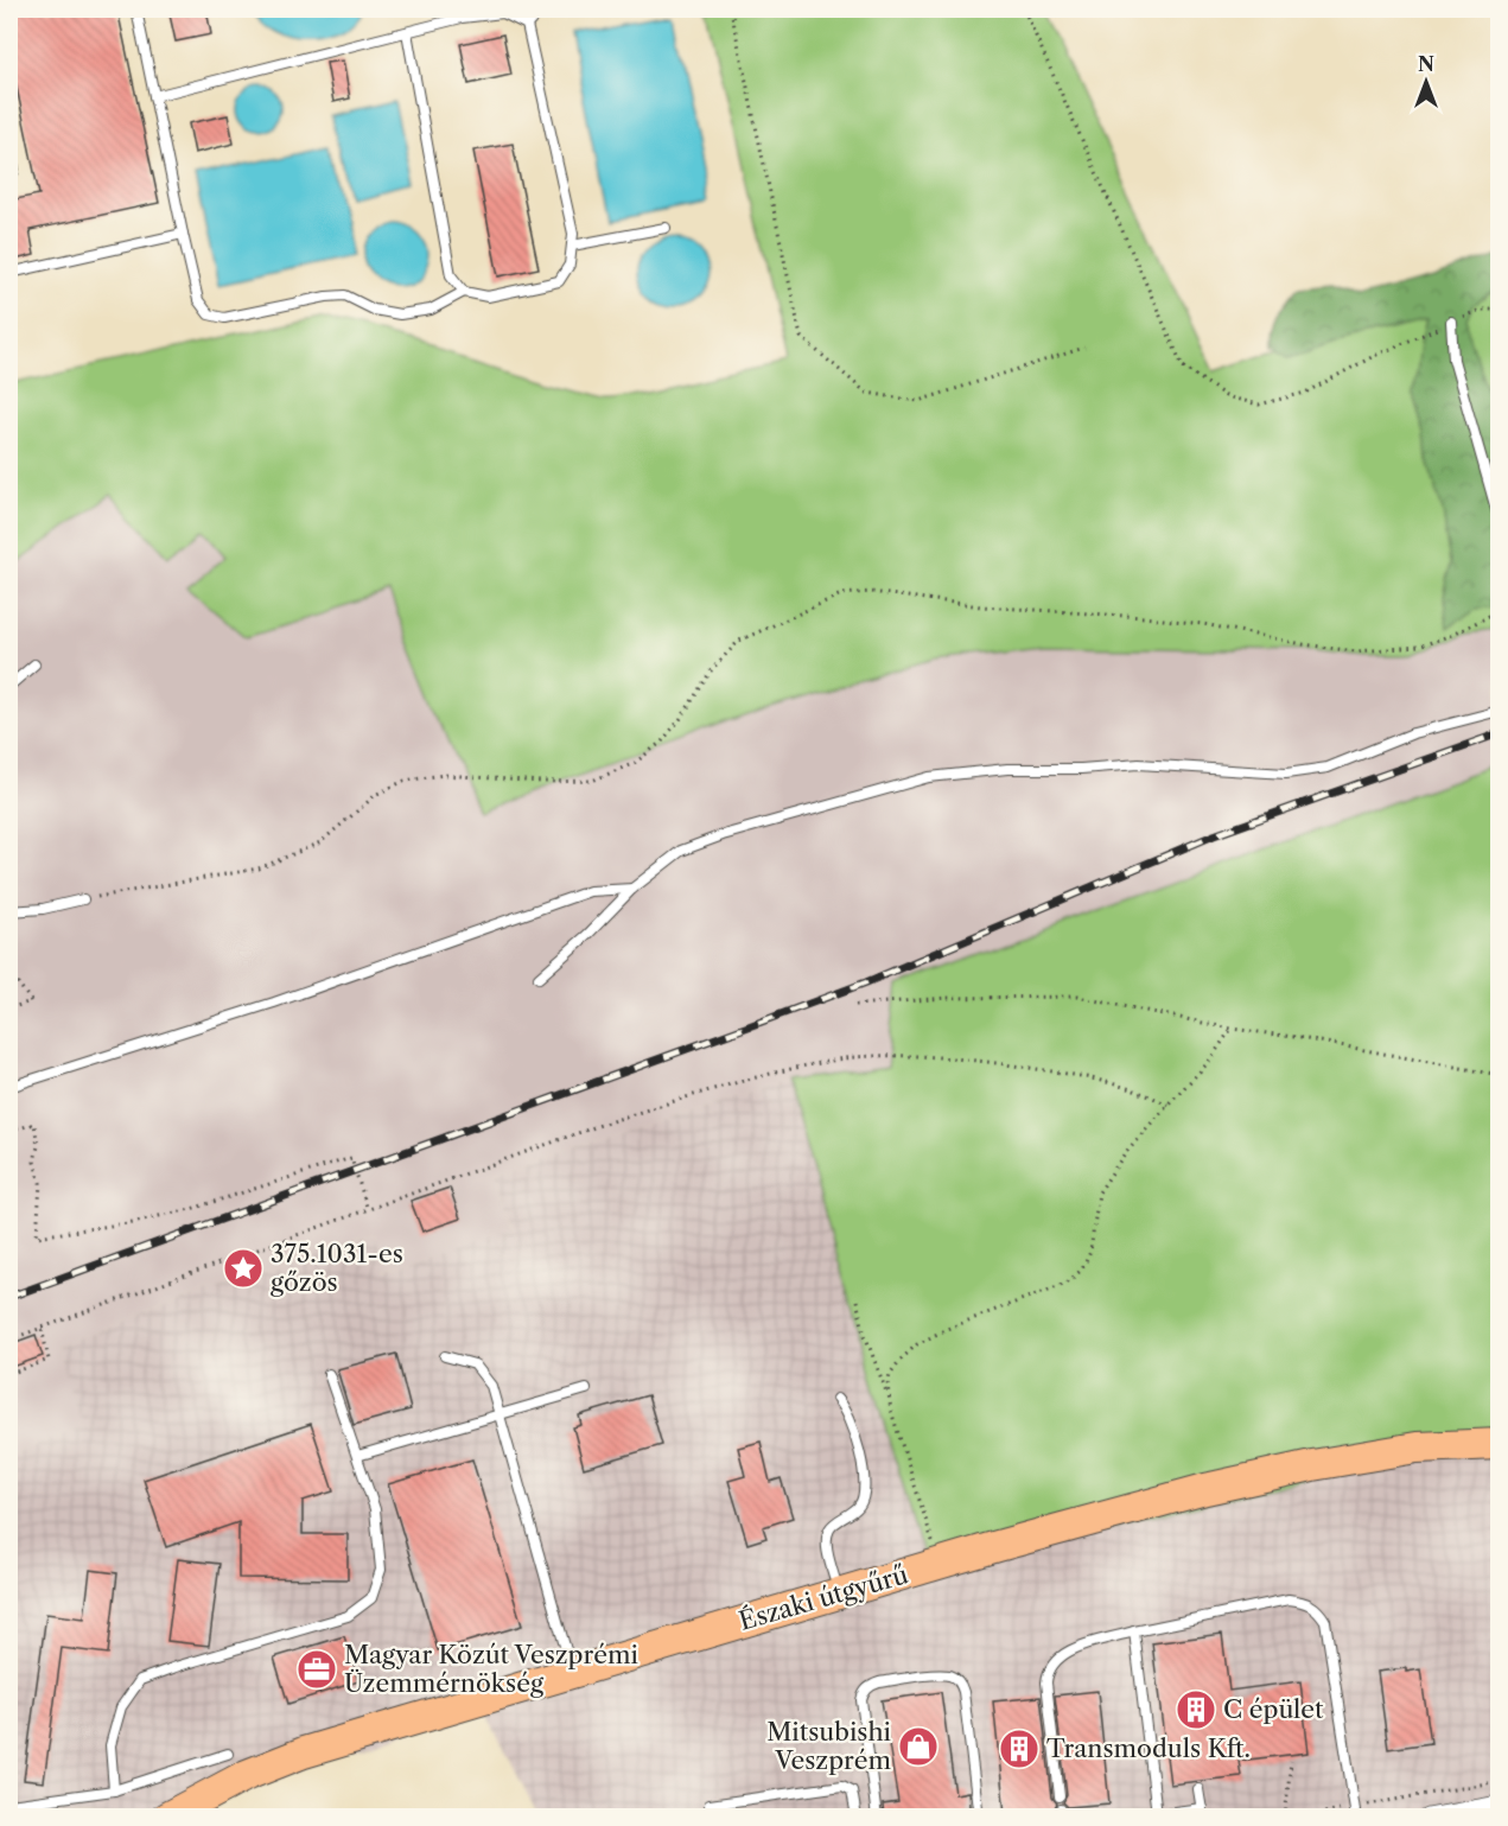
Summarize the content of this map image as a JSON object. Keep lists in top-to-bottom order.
{
  "streets": {
    "main road": ["Északi útgyűrű"]
  },
  "places": {
    "place": ["375.1031-es gőzös"],
    "office": ["Magyar Közút Veszprémi Üzemmérnökség"],
    "building": ["C épület", "Transmoduls Kft."],
    "shop": ["Mitsubishi Veszprém"]
  },
  "north": "top"
}
